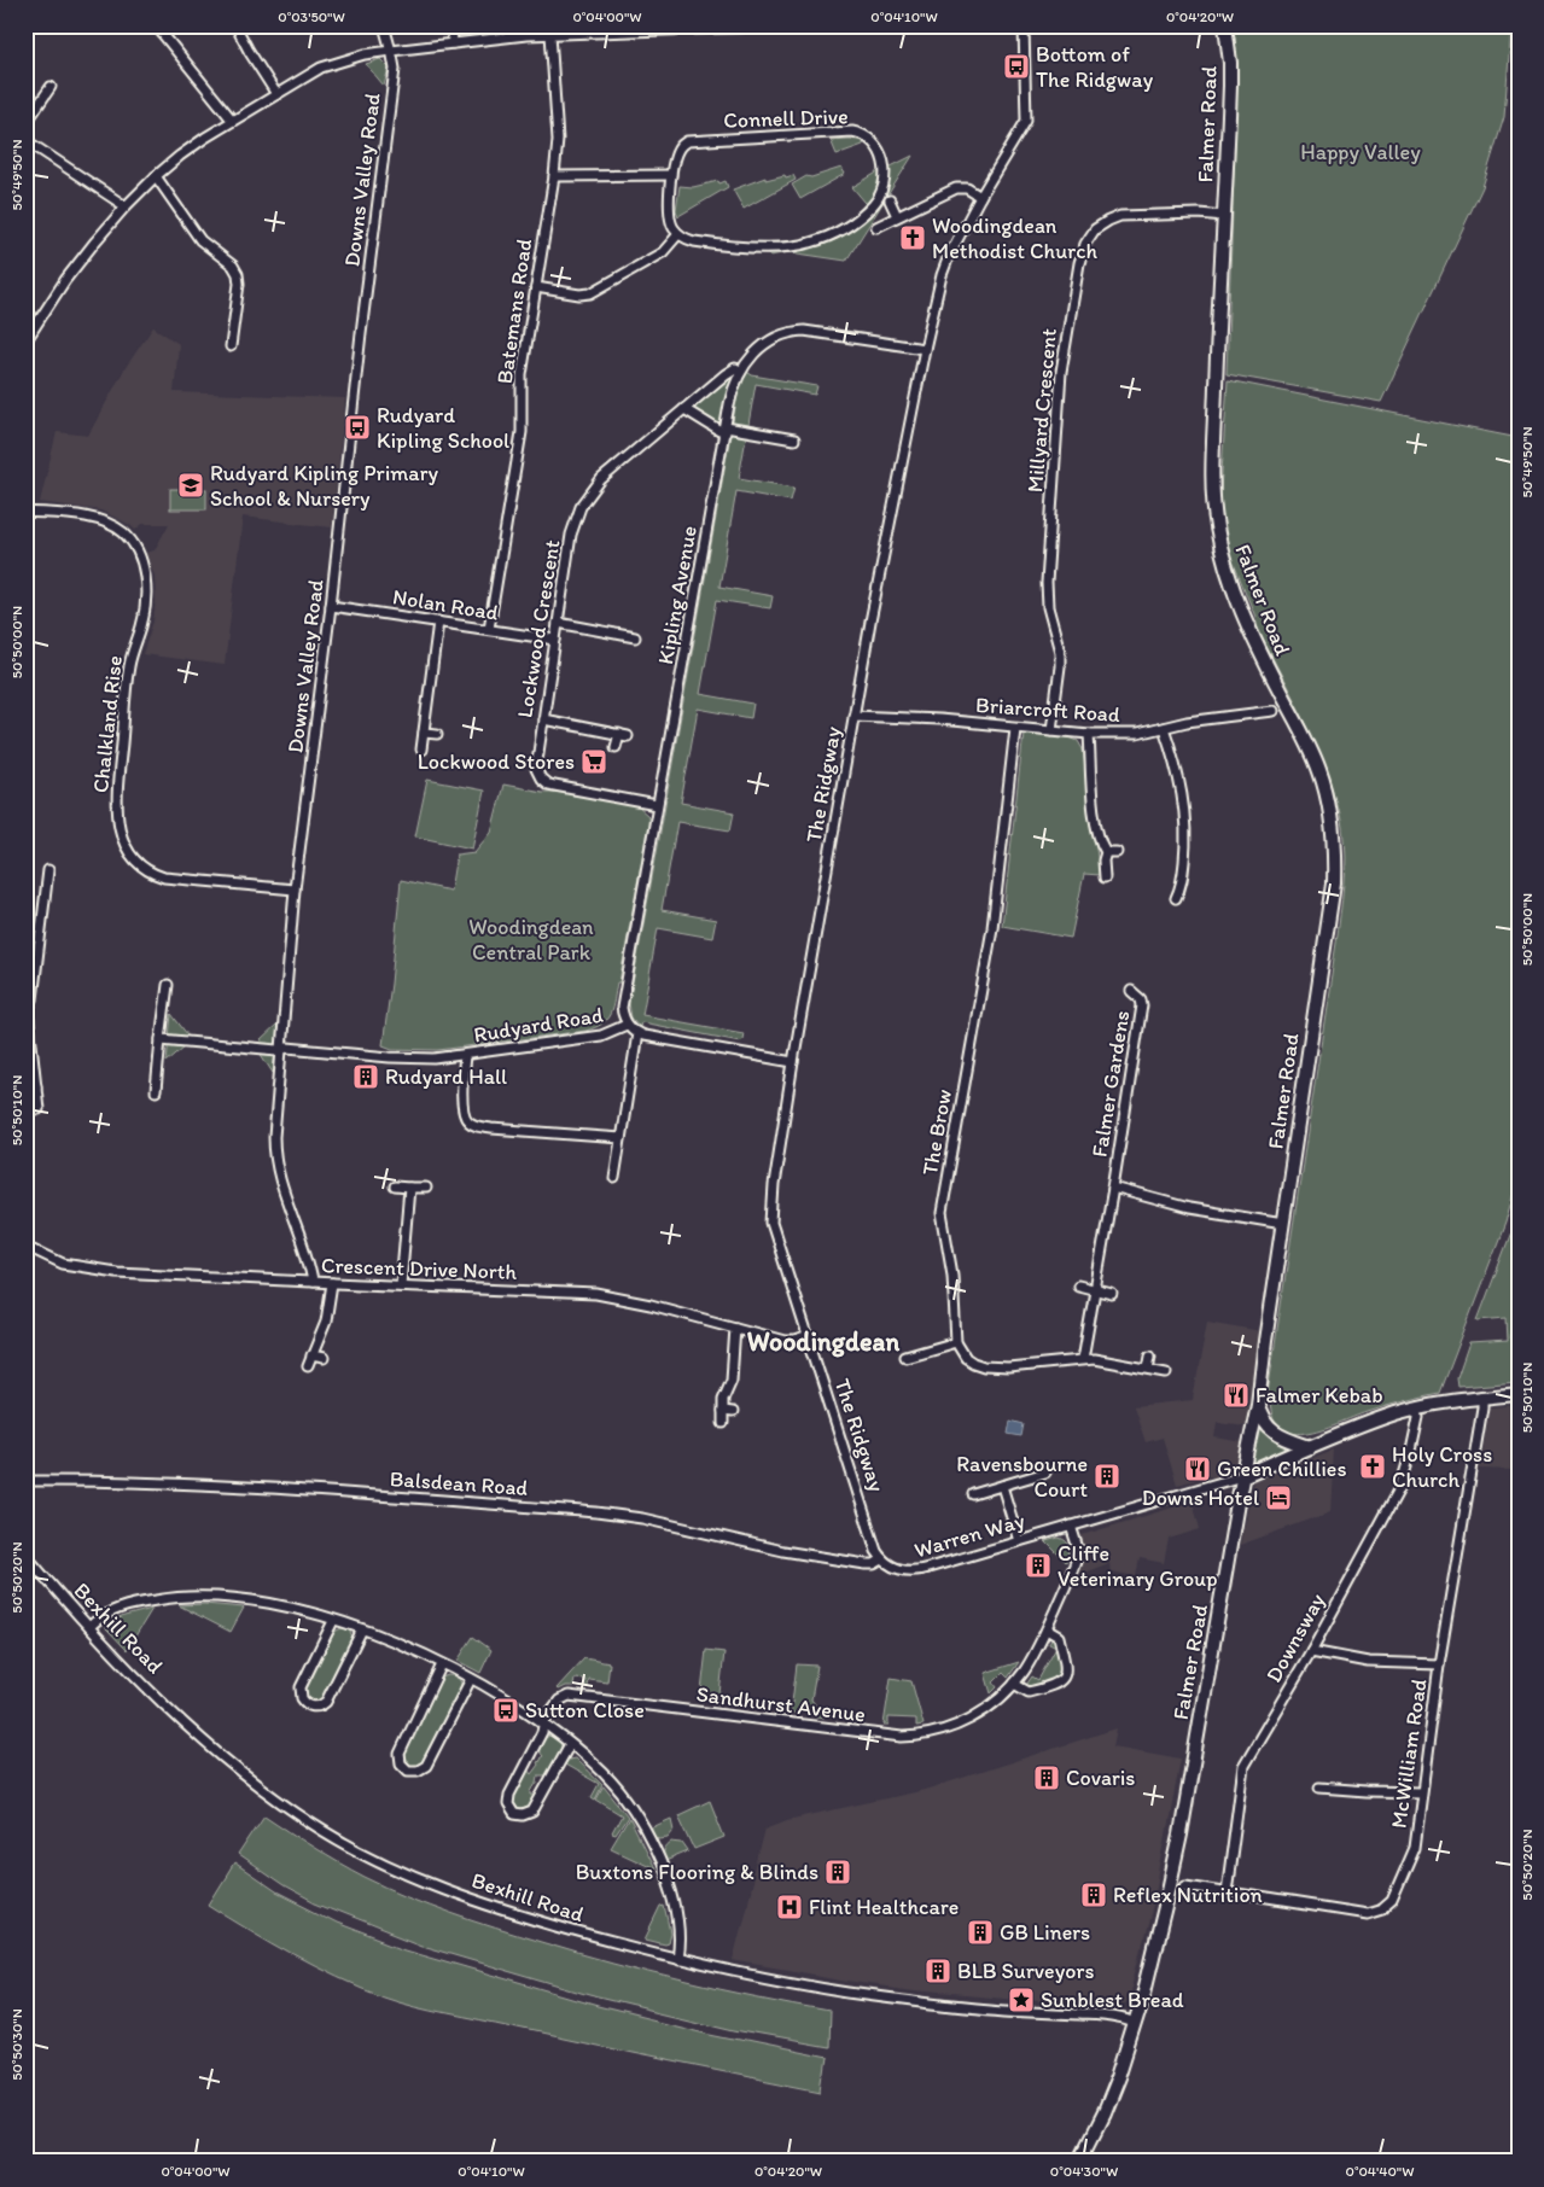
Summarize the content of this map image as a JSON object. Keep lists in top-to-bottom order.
{
  "streets": {
    "main road": ["Falmer Road"],
    "street": [
      "Connell Drive",
      "Downs Valley Road",
      "Batemans Road",
      "Millyard Crescent",
      "Kipling Avenue",
      "Nolan Road",
      "Lockwood Crescent",
      "Briarcroft Road",
      "Chalkland Rise",
      "The Ridgway",
      "Rudyard Road",
      "Falmer Gardens",
      "The Brow",
      "Crescent Drive North",
      "Balsdean Road",
      "Warren Way",
      "Bexhill Road",
      "Downsway",
      "Sandhurst Avenue",
      "McWilliam Road"
    ]
  },
  "crossings": [
    ["Falmer Road", "Millyard Crescent"],
    ["Falmer Road", "Falmer Gardens"],
    ["Falmer Road", "Warren Way"],
    ["Falmer Road", "Bexhill Road"],
    ["Downs Valley Road", "Nolan Road"],
    ["Downs Valley Road", "Chalkland Rise"],
    ["Downs Valley Road", "Rudyard Road"],
    ["Downs Valley Road", "Crescent Drive North"],
    ["Batemans Road", "Nolan Road"],
    ["Millyard Crescent", "Briarcroft Road"],
    ["Kipling Avenue", "Lockwood Crescent"],
    ["Kipling Avenue", "The Ridgway"],
    ["Kipling Avenue", "Rudyard Road"],
    ["Nolan Road", "Lockwood Crescent"],
    ["Briarcroft Road", "The Ridgway"],
    ["Briarcroft Road", "The Brow"],
    ["The Ridgway", "Crescent Drive North"],
    ["The Ridgway", "Balsdean Road"],
    ["The Ridgway", "Warren Way"],
    ["Balsdean Road", "Warren Way"],
    ["Warren Way", "Sandhurst Avenue"],
    ["Downsway", "McWilliam Road"]
  ],
  "districts": ["Woodingdean"],
  "parks": ["Happy Valley", "Woodingdean Central Park"],
  "places": {
    "bus stop": ["Bottom of The Ridgway", "Rudyard Kipling School", "Sutton Close"],
    "church": ["Woodingdean Methodist Church", "Holy Cross Church"],
    "school or university": ["Rudyard Kipling Primary School & Nursery"],
    "supermarket": ["Lockwood Stores"],
    "building": [
      "Rudyard Hall",
      "Ravensbourne Court",
      "Cliffe Veterinary Group",
      "Covaris",
      "Buxtons Flooring & Blinds",
      "Reflex Nutrition",
      "GB Liners",
      "BLB Surveyors"
    ],
    "restaurant": ["Falmer Kebab", "Green Chillies"],
    "hotel": ["Downs Hotel"],
    "hospital": ["Flint Healthcare"],
    "place": ["Sunblest Bread"]
  },
  "coordinates": [
    "0°03'50\"W",
    "0°04'00\"W",
    "0°04'10\"W",
    "0°04'20\"W",
    "50°49'50\"N",
    "50°50'00\"N",
    "50°50'10\"N",
    "50°50'20\"N",
    "50°50'30\"N",
    "0°04'30\"W",
    "0°04'40\"W"
  ]
}
